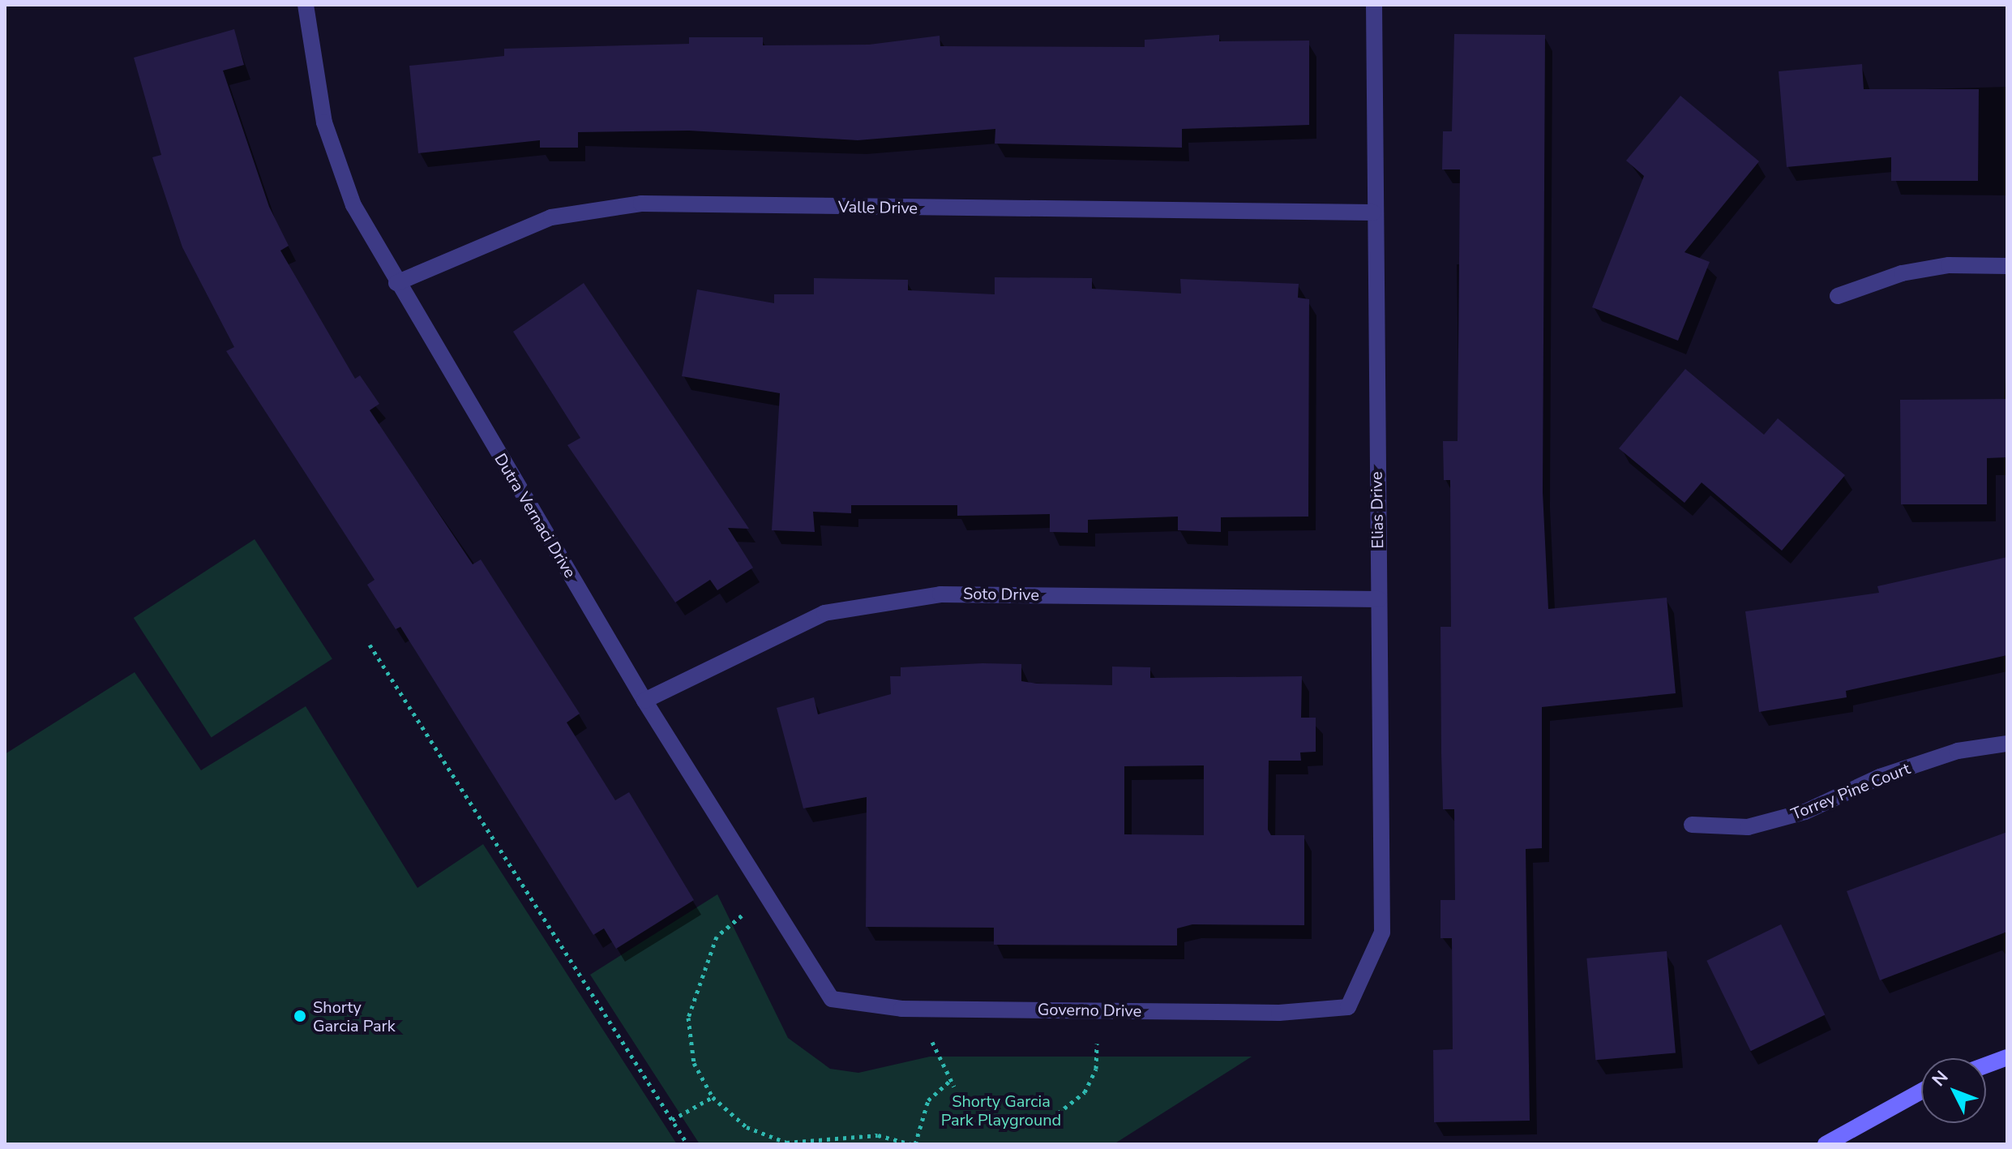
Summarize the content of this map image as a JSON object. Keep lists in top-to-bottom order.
{
  "streets": {
    "street": [
      "Valle Drive",
      "Elias Drive",
      "Dutra Vernaci Drive",
      "Soto Drive",
      "Torrey Pine Court",
      "Governo Drive"
    ]
  },
  "crossings": [
    ["Valle Drive", "Elias Drive"],
    ["Valle Drive", "Dutra Vernaci Drive"],
    ["Elias Drive", "Soto Drive"],
    ["Elias Drive", "Governo Drive"],
    ["Dutra Vernaci Drive", "Soto Drive"],
    ["Dutra Vernaci Drive", "Governo Drive"]
  ],
  "parks": ["Shorty Garcia Park Playground"],
  "places": ["Shorty Garcia Park"],
  "north": "top left"
}
